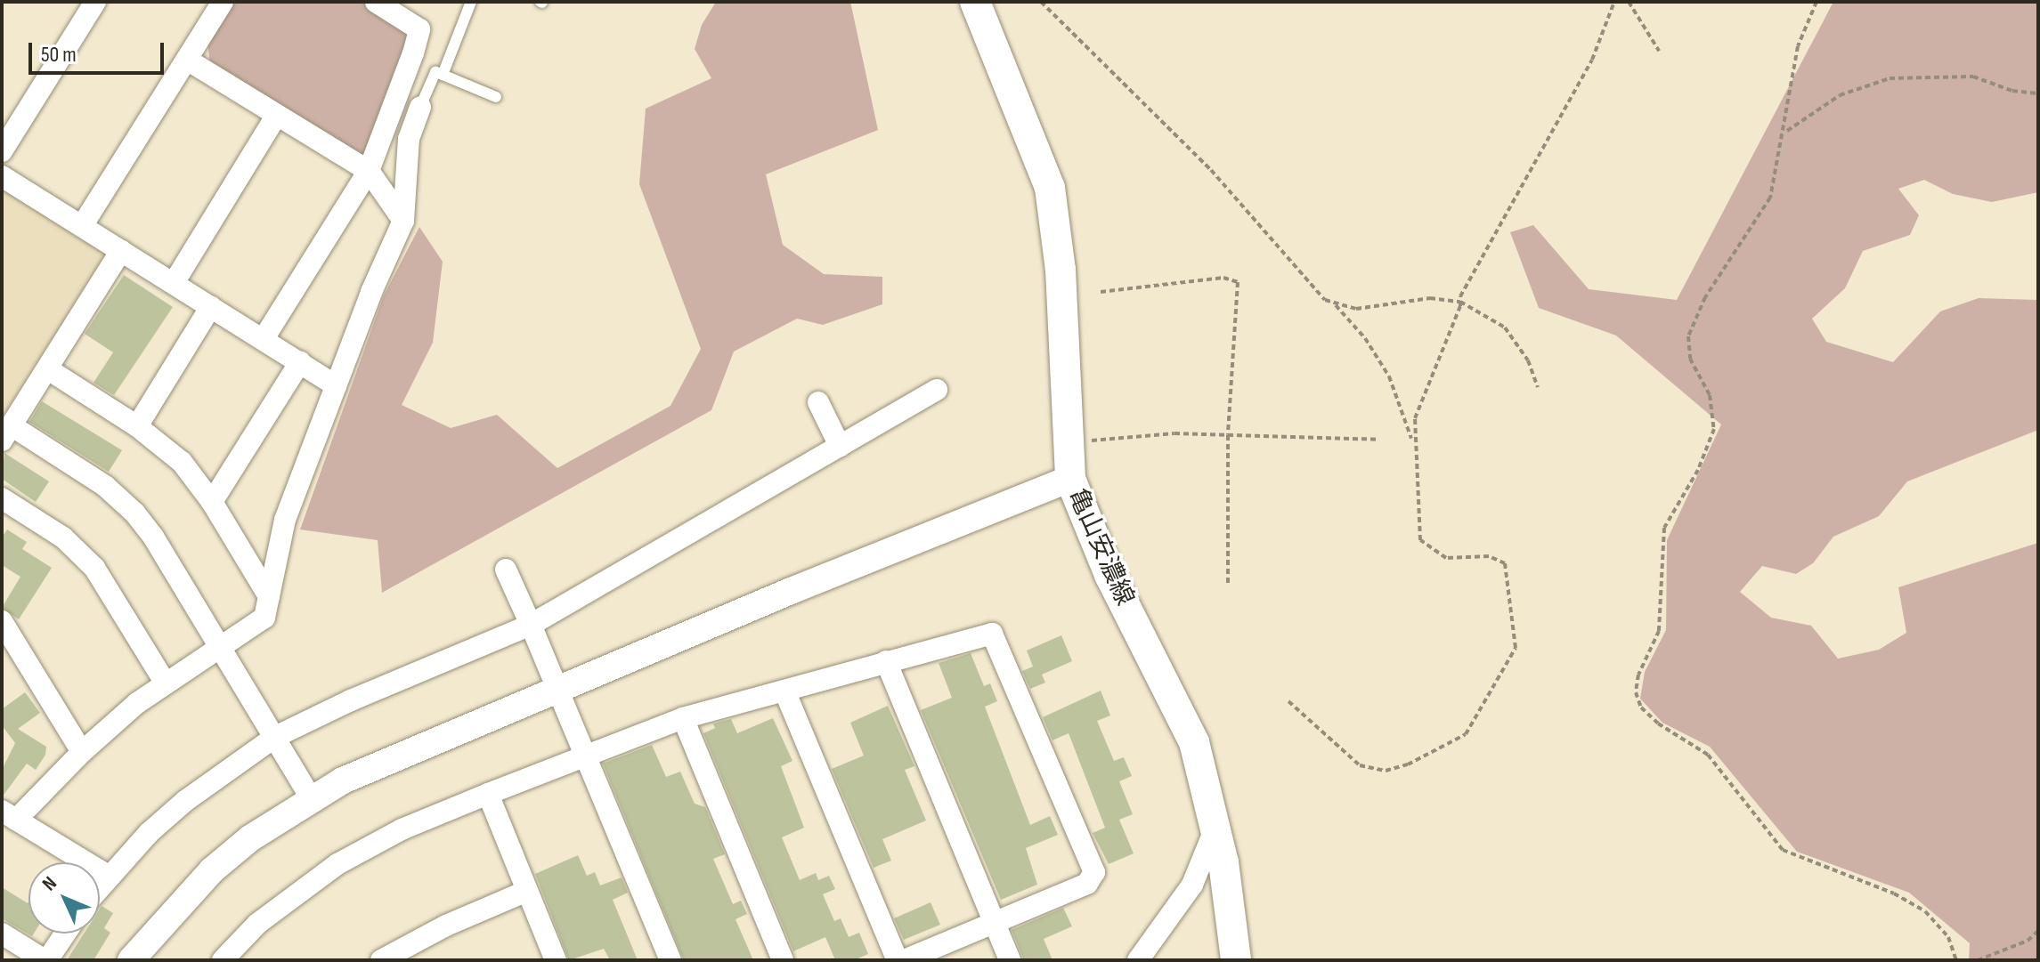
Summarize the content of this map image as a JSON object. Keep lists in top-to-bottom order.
{
  "streets": {
    "main road": ["亀山安濃線"]
  },
  "scale_bar": "50 m",
  "north": "top left"
}
